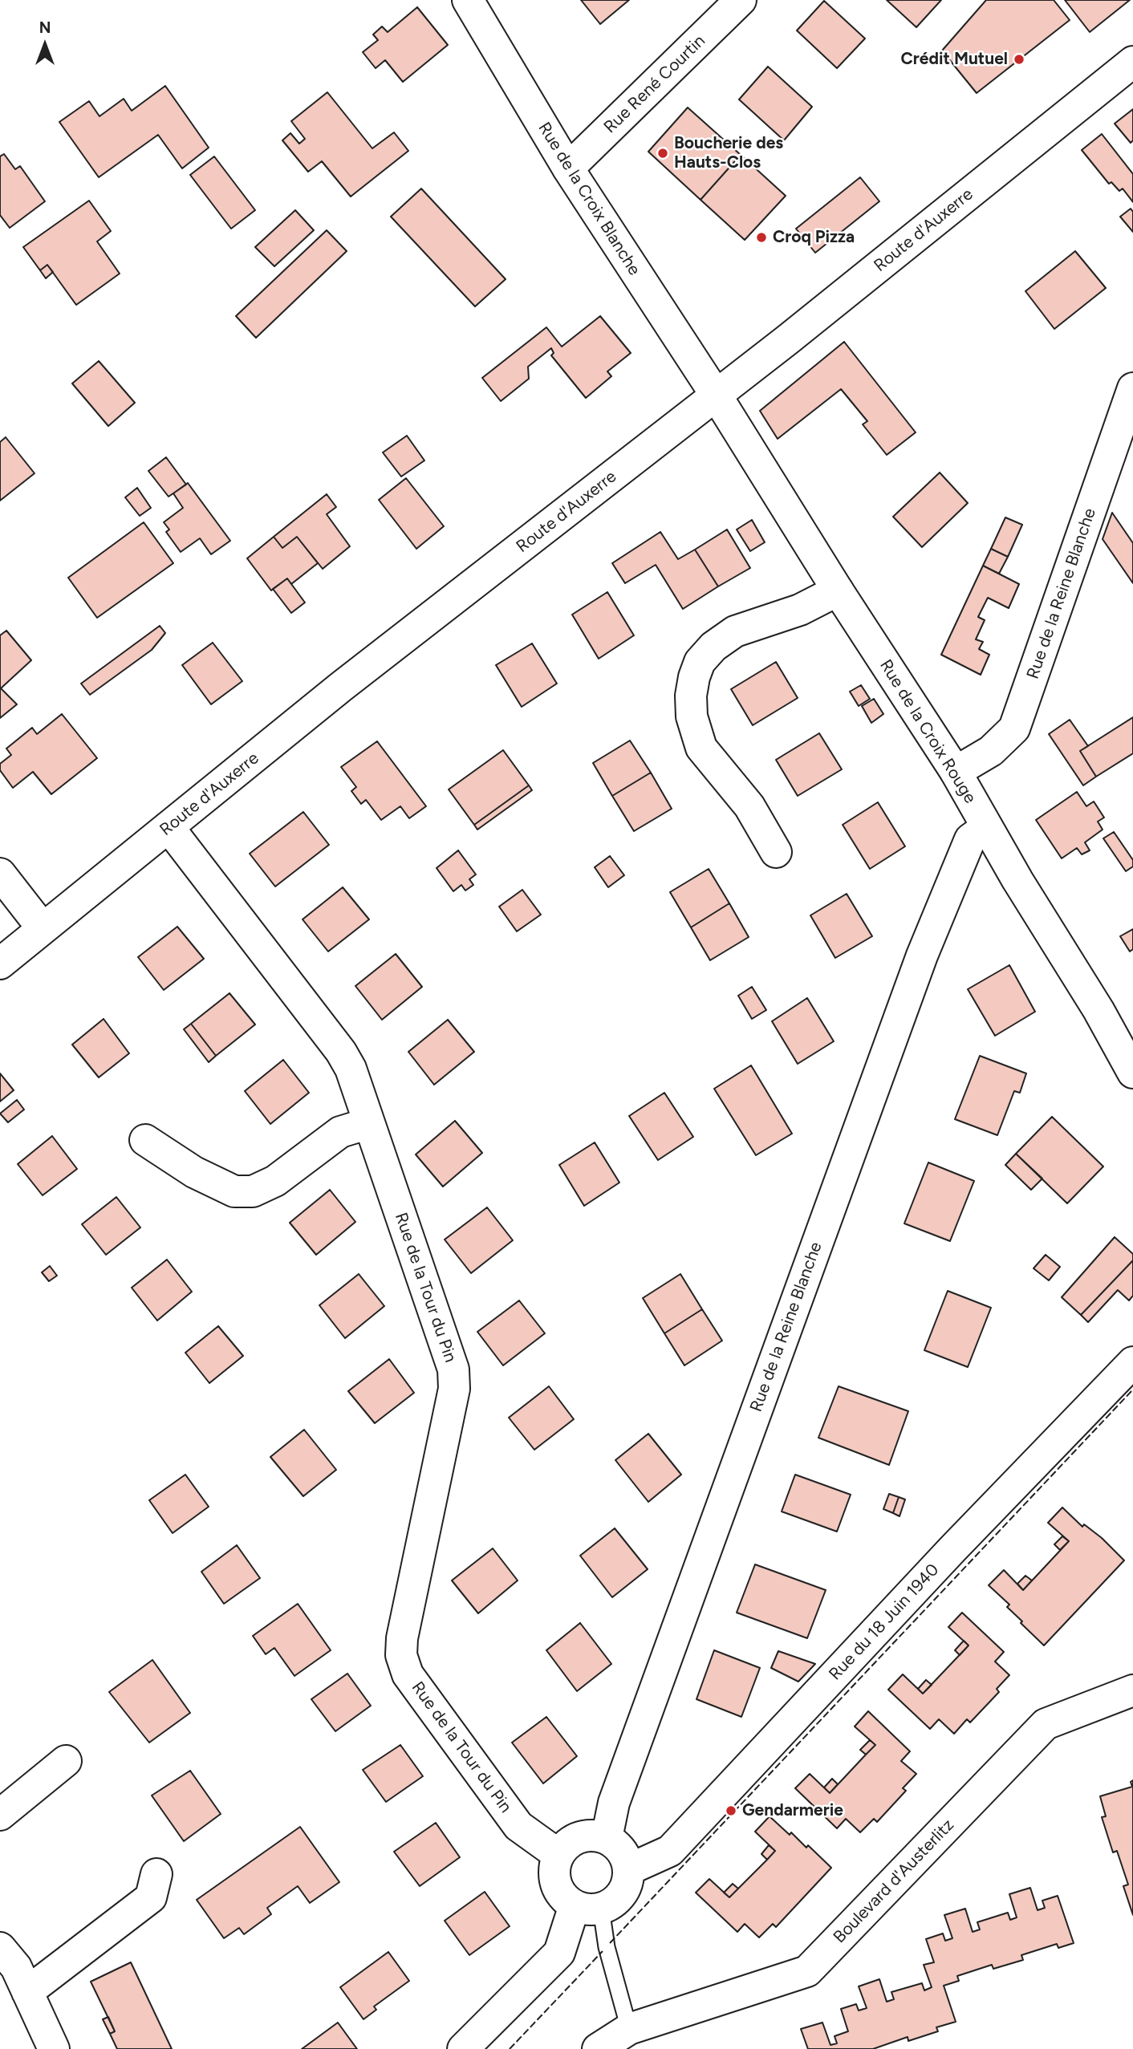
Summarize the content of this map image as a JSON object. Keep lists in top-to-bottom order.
{
  "streets": {
    "street": [
      "Rue René Courtin",
      "Rue de la Croix Blanche",
      "Route d'Auxerre",
      "Rue de la Reine Blanche",
      "Rue de la Croix Rouge",
      "Rue de la Tour du Pin",
      "Rue du 18 Juin 1940",
      "Boulevard d'Austerlitz"
    ]
  },
  "crossings": [
    ["Rue René Courtin", "Rue de la Croix Blanche"],
    ["Rue de la Croix Blanche", "Route d'Auxerre"],
    ["Rue de la Croix Blanche", "Rue de la Croix Rouge"],
    ["Route d'Auxerre", "Rue de la Croix Rouge"],
    ["Route d'Auxerre", "Rue de la Tour du Pin"],
    ["Rue de la Reine Blanche", "Rue de la Croix Rouge"],
    ["Rue de la Reine Blanche", "Rue de la Tour du Pin"],
    ["Rue de la Reine Blanche", "Rue du 18 Juin 1940"],
    ["Rue de la Tour du Pin", "Rue du 18 Juin 1940"]
  ],
  "places": [
    "Crédit Mutuel",
    "Boucherie des Hauts-Clos",
    "Croq Pizza",
    "Gendarmerie"
  ],
  "north": "top"
}
